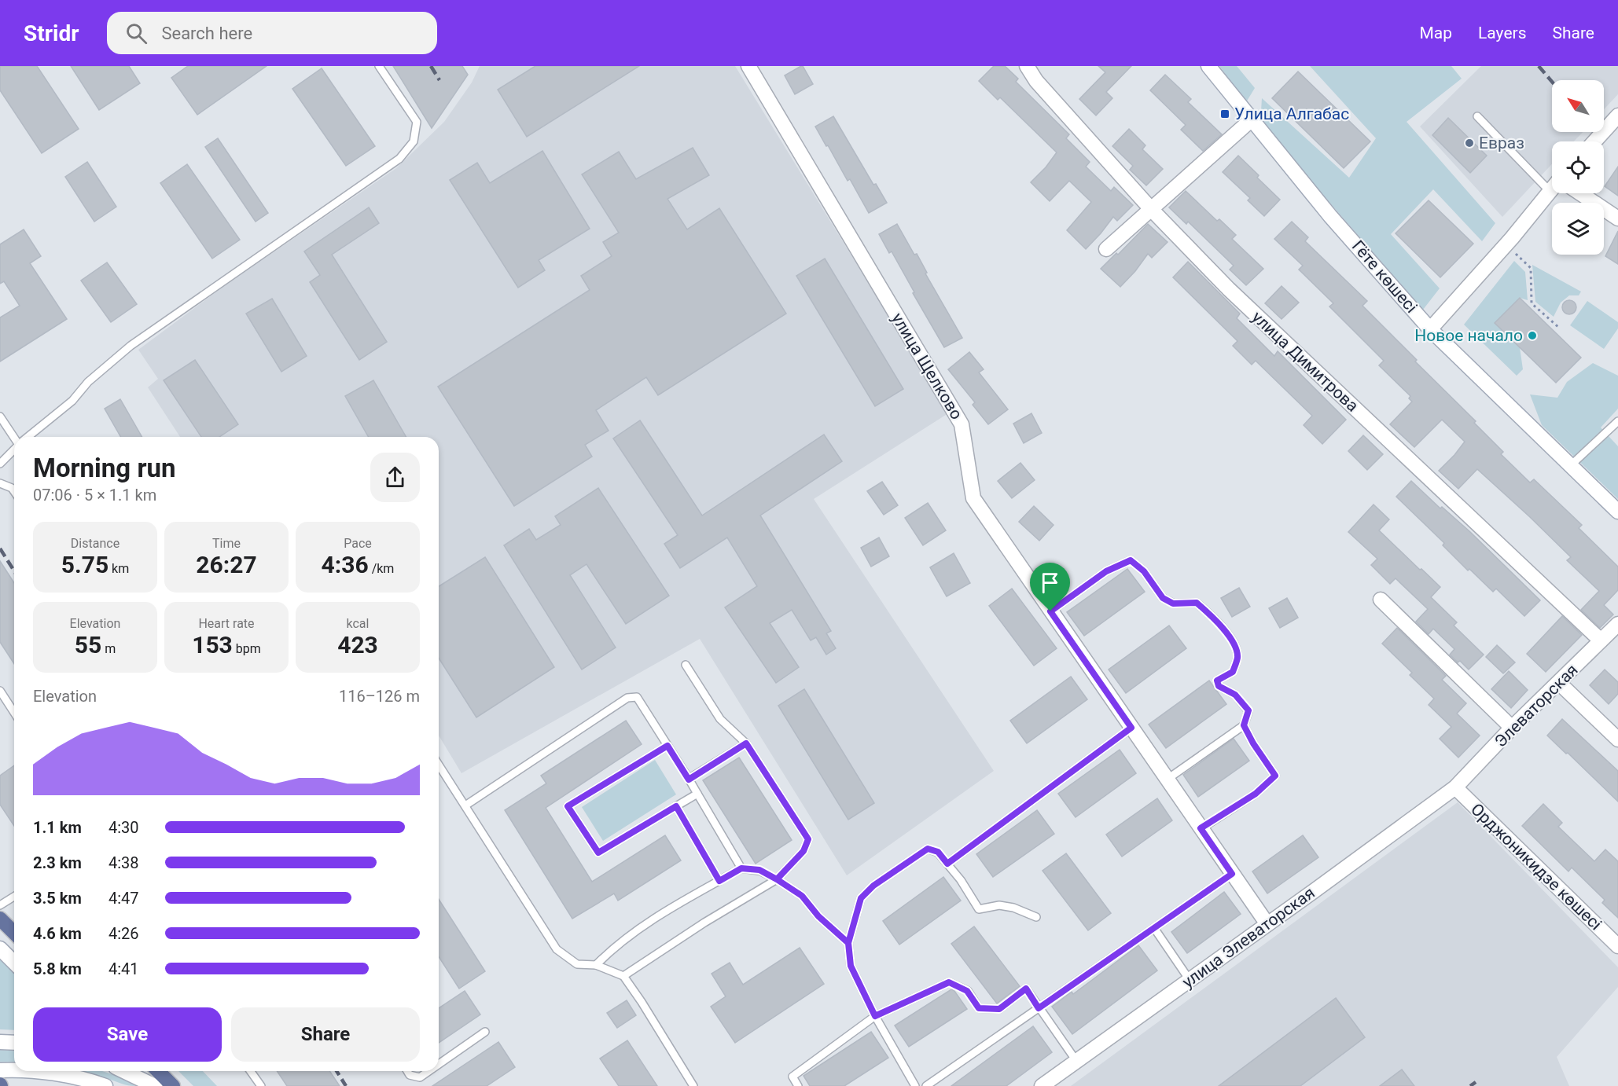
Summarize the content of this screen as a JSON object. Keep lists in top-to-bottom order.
{
  "streets": {
    "street": [
      "Гёте көшесі",
      "улица Димитрова",
      "улица Щелково",
      "Элеваторская",
      "Орджоникидзе көшесі",
      "улица Элеваторская"
    ]
  },
  "crossings": [
    ["улица Димитрова", "Элеваторская"],
    ["улица Щелково", "улица Элеваторская"],
    ["Элеваторская", "Орджоникидзе көшесі"],
    ["Элеваторская", "улица Элеваторская"],
    ["Орджоникидзе көшесі", "улица Элеваторская"]
  ],
  "places": {
    "transit": ["Улица Алгабас"],
    "other": ["Евраз", "Новое начало"]
  },
  "north": "top left",
  "page": {
    "header": "Stridr",
    "search": "Search here",
    "nav": ["Map", "Layers", "Share"],
    "heading": ["Morning run", "07:06 · 5 × 1.1 km"],
    "stats": [
      ["Distance", "5.75 km"],
      ["Time", "26:27"],
      ["Pace", "4:36 /km"],
      ["Elevation", "55 m"],
      ["Heart rate", "153 bpm"],
      ["kcal", "423"]
    ],
    "chart": ["Elevation", "116–126 m"],
    "list": [
      {
        "name": "1.1 km",
        "note": "4:30"
      },
      {
        "name": "2.3 km",
        "note": "4:38"
      },
      {
        "name": "3.5 km",
        "note": "4:47"
      },
      {
        "name": "4.6 km",
        "note": "4:26"
      },
      {
        "name": "5.8 km",
        "note": "4:41"
      }
    ],
    "buttons": ["Save", "Share"]
  }
}
